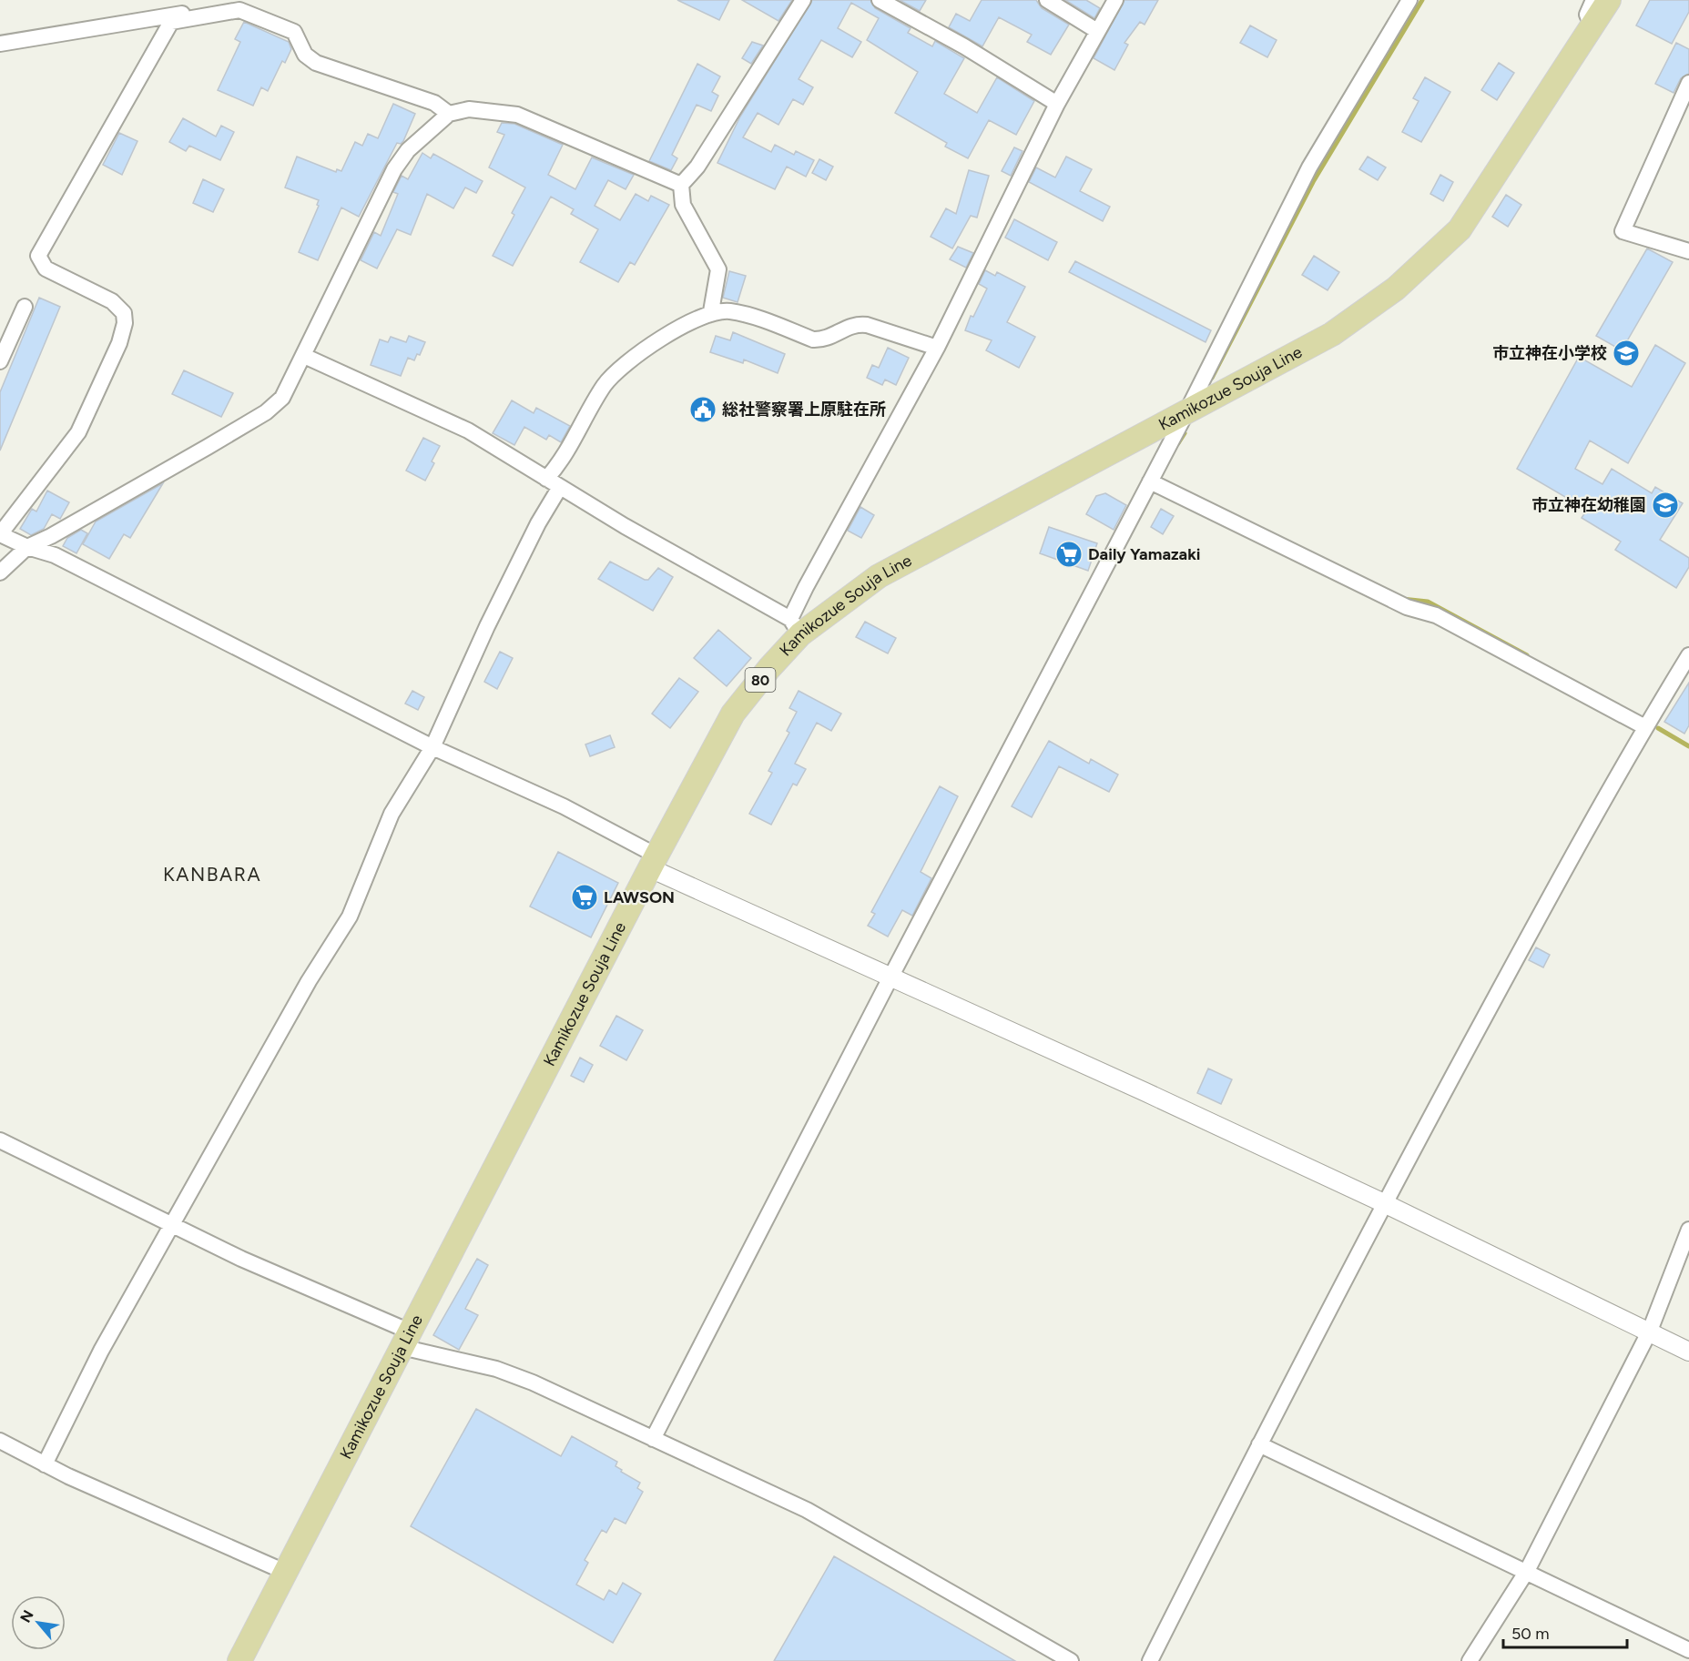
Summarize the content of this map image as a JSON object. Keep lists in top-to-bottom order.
{
  "streets": {
    "main road": ["Kamikozue Souja Line", "80"]
  },
  "districts": ["KANBARA"],
  "places": {
    "school or university": ["市立神在小学校", "市立神在幼稚園"],
    "public building": ["総社警察署上原駐在所"],
    "supermarket": ["Daily Yamazaki", "LAWSON"]
  },
  "scale_bar": "50 m",
  "north": "top left"
}
